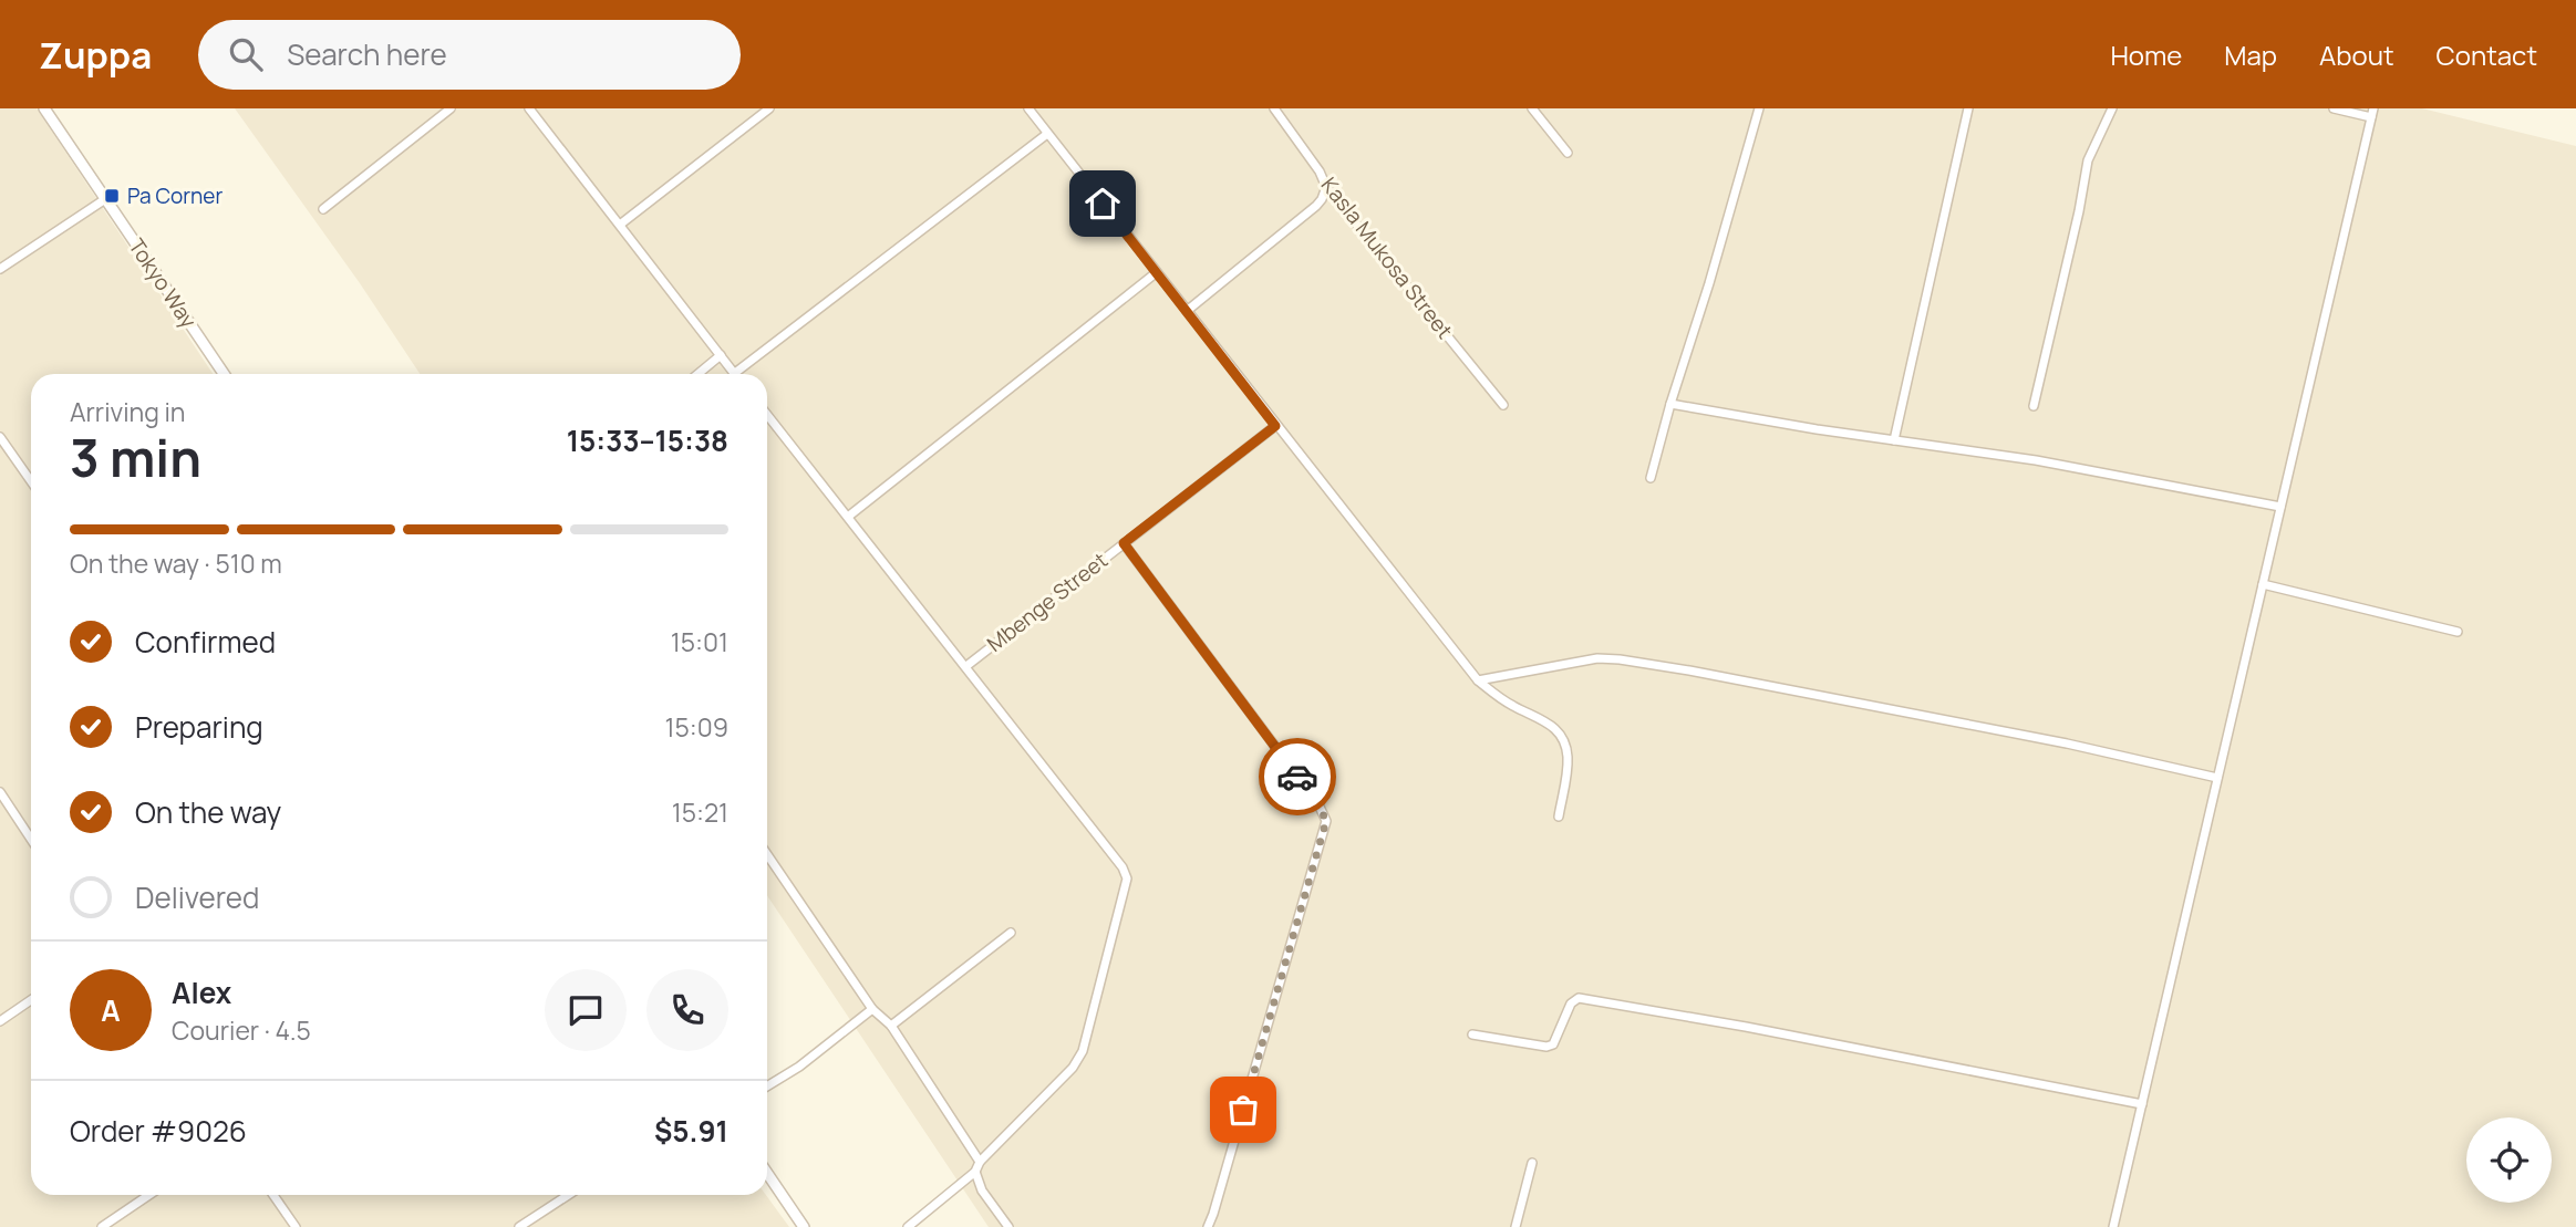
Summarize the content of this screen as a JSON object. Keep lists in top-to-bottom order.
{
  "streets": {
    "street": ["Kasla Mukosa Street", "Tokyo Way", "Mbenge Street"]
  },
  "places": {
    "transit": ["Pa Corner"]
  },
  "page": {
    "header": "Zuppa",
    "search": "Search here",
    "nav": [
      "Home",
      "Map",
      "About",
      "Contact"
    ],
    "heading": ["3 min", "Arriving in", "15:33–15:38"],
    "panel": [
      "Alex",
      "Courier · 4.5",
      "Order #9026",
      "$5.91"
    ],
    "bar": "On the way · 510 m",
    "list": [
      ["Confirmed", "15:01"],
      ["Preparing", "15:09"],
      ["On the way", "15:21"],
      "Delivered"
    ],
    "round": "A"
  }
}
